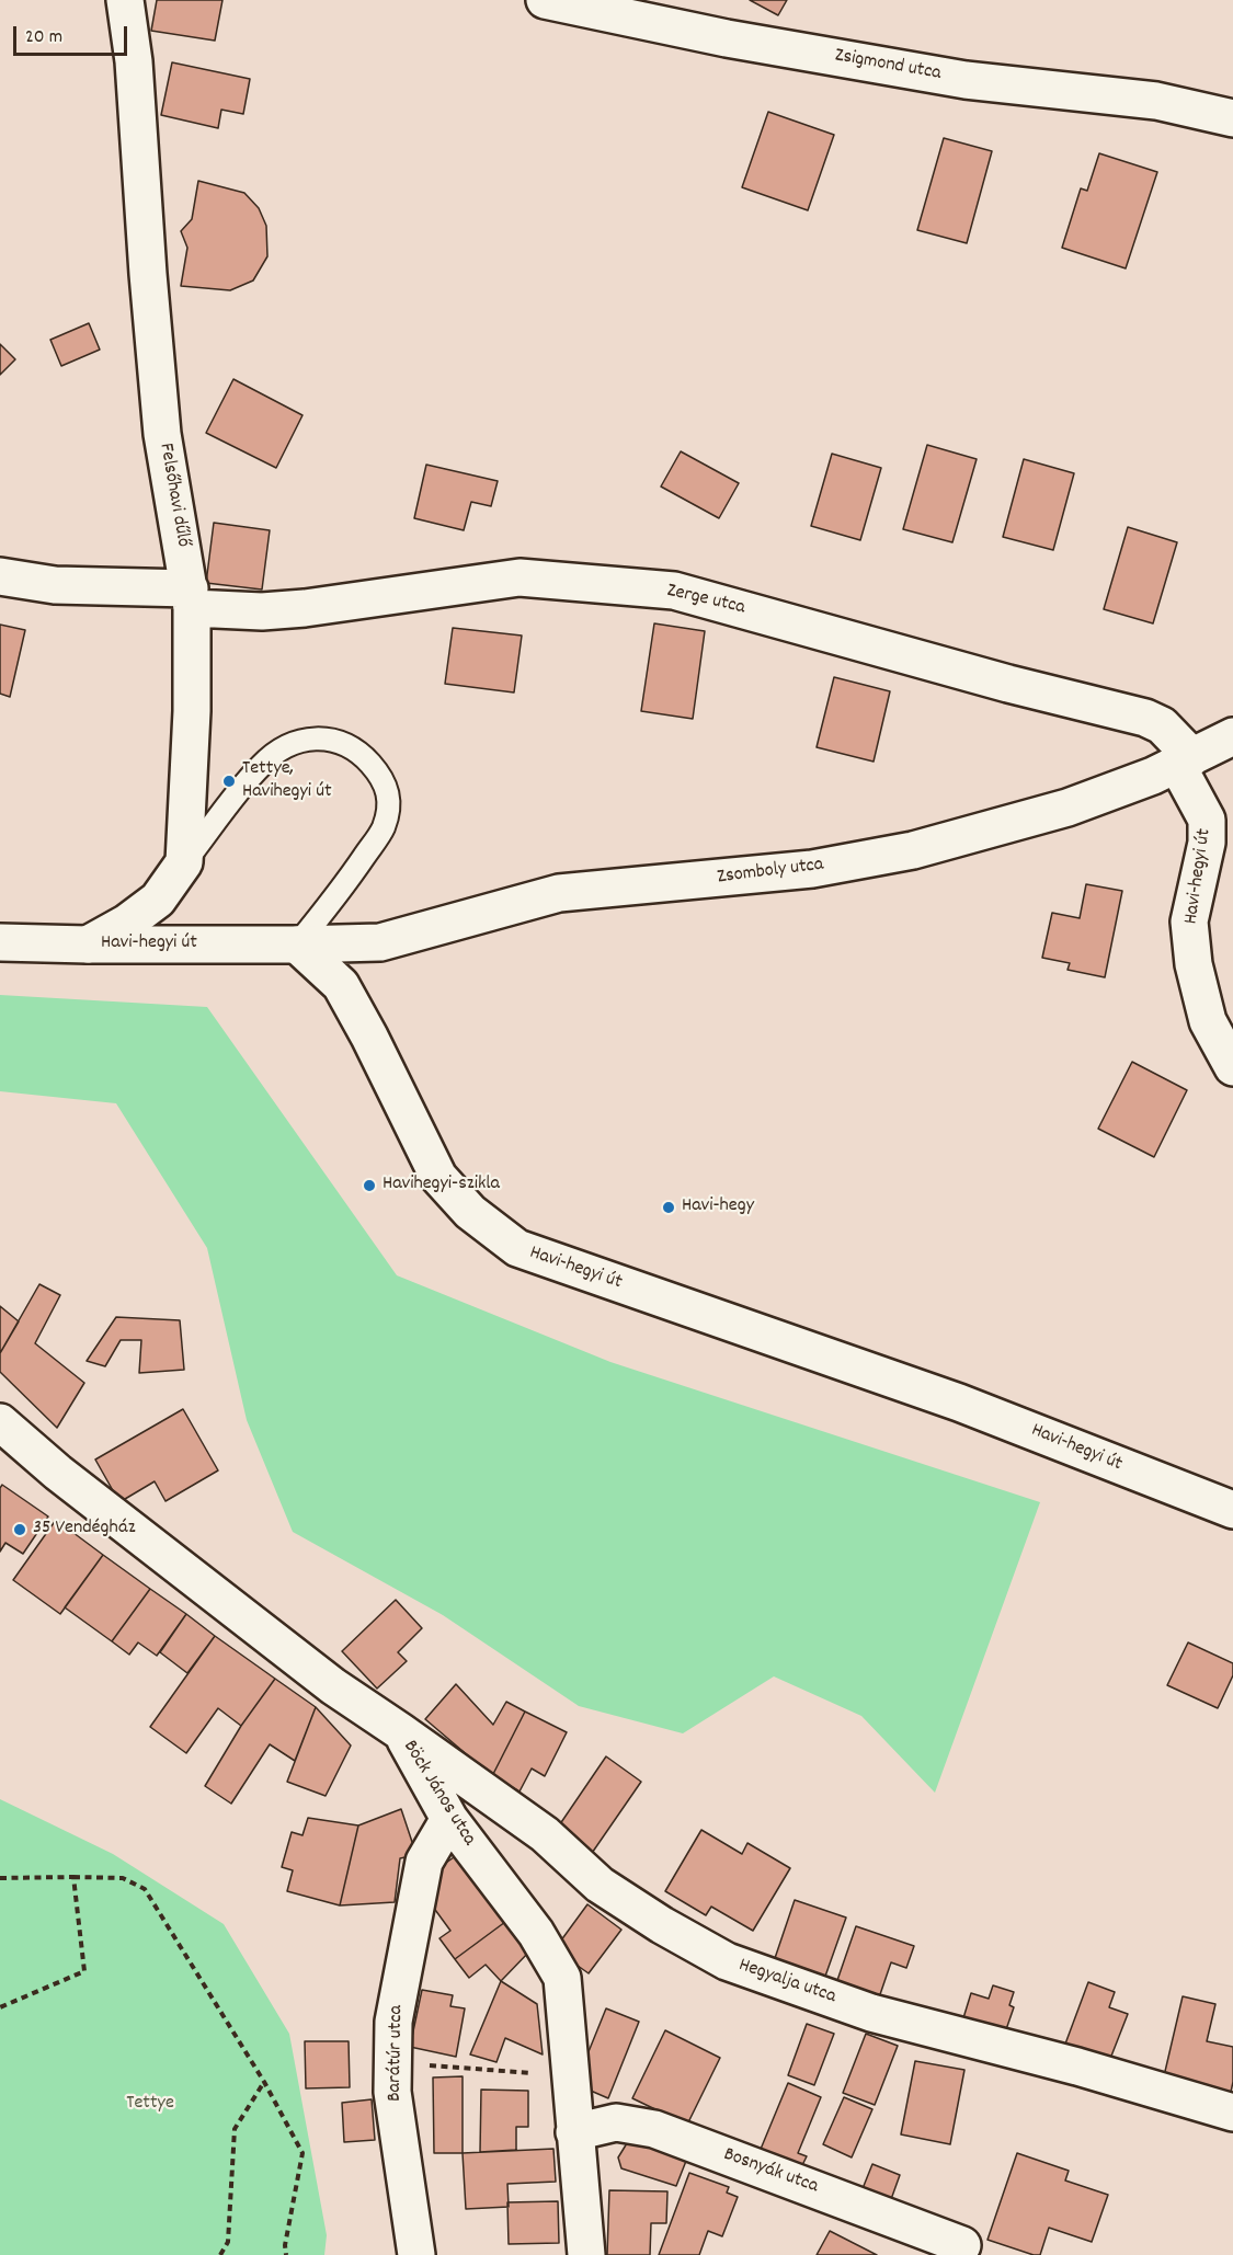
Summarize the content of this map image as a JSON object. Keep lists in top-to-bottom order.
{
  "streets": {
    "street": [
      "Zsigmond utca",
      "Felsőhavi dűlő",
      "Zerge utca",
      "Zsomboly utca",
      "Havi-hegyi út",
      "Böck János utca",
      "Hegyalja utca",
      "Barátúr utca",
      "Bosnyák utca"
    ]
  },
  "crossings": [
    ["Felsőhavi dűlő", "Zerge utca"],
    ["Zerge utca", "Zsomboly utca"],
    ["Zerge utca", "Havi-hegyi út"],
    ["Zsomboly utca", "Havi-hegyi út"],
    ["Böck János utca", "Hegyalja utca"],
    ["Böck János utca", "Barátúr utca"],
    ["Böck János utca", "Bosnyák utca"]
  ],
  "parks": ["Tettye"],
  "places": [
    "Tettye, Havihegyi út",
    "Havihegyi-szikla",
    "Havi-hegy",
    "35 Vendégház"
  ],
  "scale_bar": "20 m"
}
